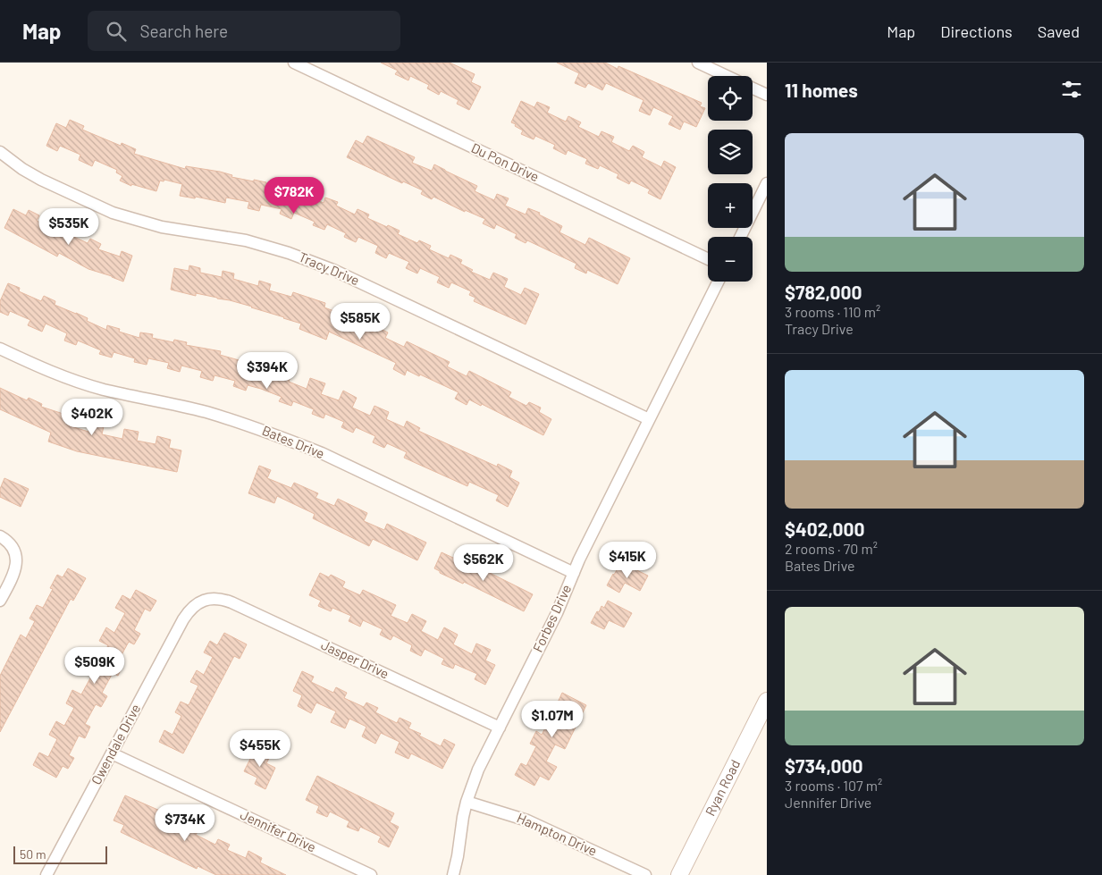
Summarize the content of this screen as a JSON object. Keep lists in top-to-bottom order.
{
  "streets": {
    "main road": ["Ryan Road"],
    "street": [
      "Du Pon Drive",
      "Tracy Drive",
      "Bates Drive",
      "Forbes Drive",
      "Jasper Drive",
      "Owendale Drive",
      "Jennifer Drive",
      "Hampton Drive"
    ]
  },
  "crossings": [
    ["Tracy Drive", "Forbes Drive"],
    ["Bates Drive", "Forbes Drive"],
    ["Forbes Drive", "Jasper Drive"],
    ["Forbes Drive", "Hampton Drive"],
    ["Jasper Drive", "Owendale Drive"],
    ["Owendale Drive", "Jennifer Drive"]
  ],
  "scale_bar": "50 m",
  "page": {
    "header": "Map",
    "search": "Search here",
    "nav": ["Map", "Directions", "Saved"],
    "heading": "11 homes",
    "map_buttons": ["+", "−"],
    "list": [
      {
        "name": "$782,000",
        "note": "3 rooms · 110 m² · Tracy Drive"
      },
      {
        "name": "$402,000",
        "note": "2 rooms · 70 m² · Bates Drive"
      },
      {
        "name": "$734,000",
        "note": "3 rooms · 107 m² · Jennifer Drive"
      }
    ],
    "price": [
      "$782K",
      "$535K",
      "$585K",
      "$394K",
      "$402K",
      "$415K",
      "$562K",
      "$509K",
      "$1.07M",
      "$455K",
      "$734K"
    ],
    "scale": "50 m"
  }
}
